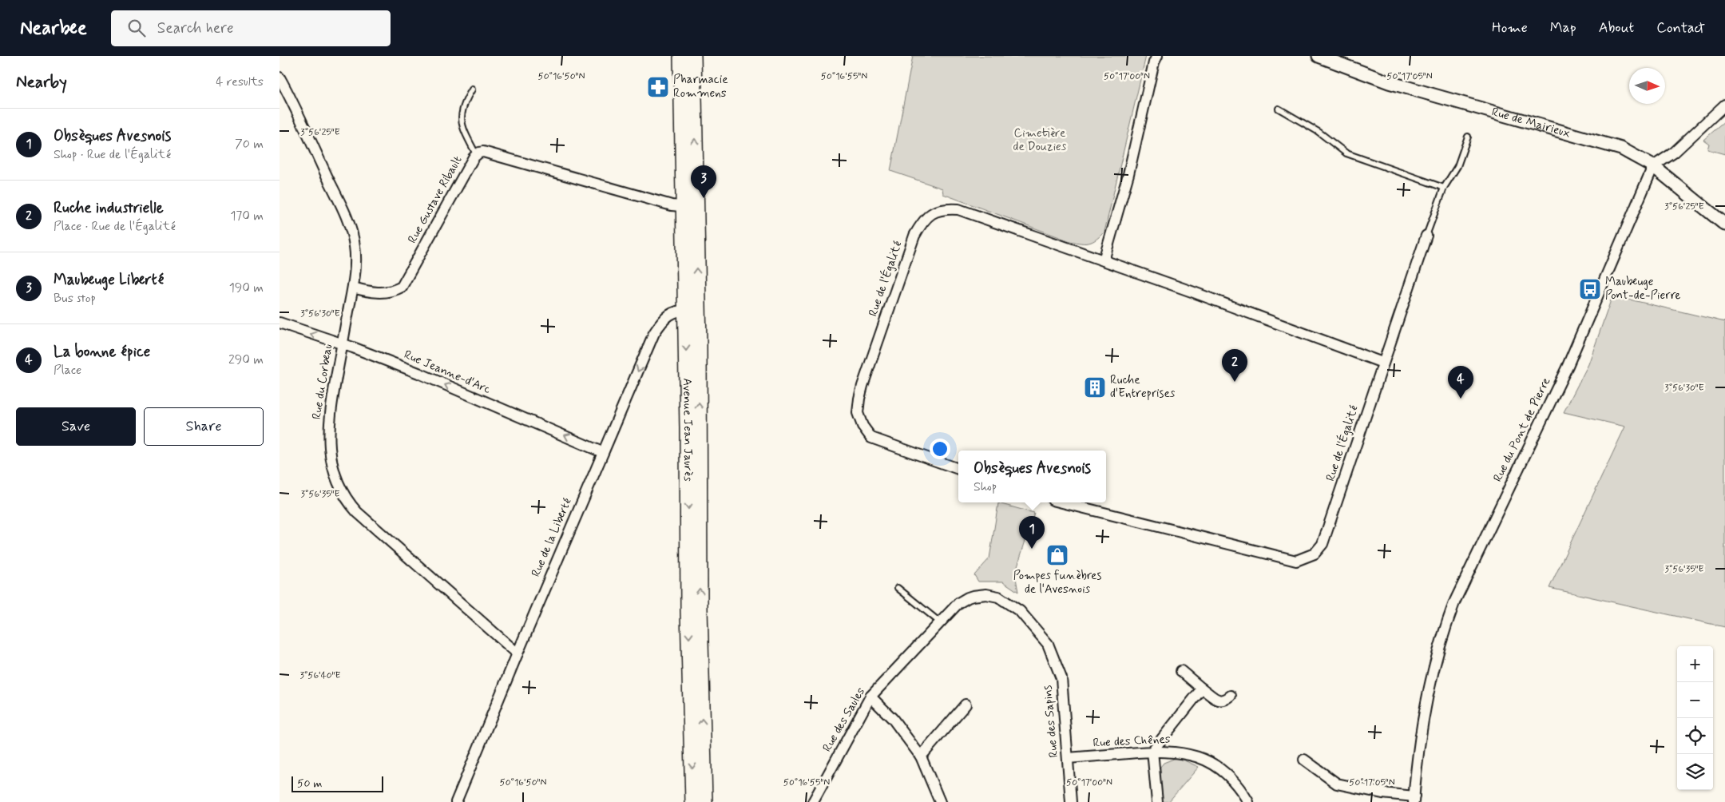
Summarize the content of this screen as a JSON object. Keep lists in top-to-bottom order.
{
  "streets": {
    "main road": ["Avenue Jean Jaurès"],
    "street": [
      "Rue de Mairieux",
      "Rue Gustave Ribault",
      "Rue de l'Égalité",
      "Rue Jeanne-d'Arc",
      "Rue du Corbeau",
      "Rue du Pont de Pierre",
      "Rue de la Liberté",
      "Rue des Saules",
      "Rue des Sapins",
      "Rue des Chênes"
    ]
  },
  "crossings": [
    ["Rue de Mairieux", "Rue du Pont de Pierre"],
    ["Rue Gustave Ribault", "Rue du Corbeau"],
    ["Rue Gustave Ribault", "Avenue Jean Jaurès"],
    ["Rue Jeanne-d'Arc", "Rue du Corbeau"],
    ["Rue Jeanne-d'Arc", "Rue de la Liberté"],
    ["Rue du Corbeau", "Rue de la Liberté"],
    ["Avenue Jean Jaurès", "Rue de la Liberté"],
    ["Rue des Saules", "Rue des Sapins"],
    ["Rue des Sapins", "Rue des Chênes"]
  ],
  "one_way": ["Rue Jeanne-d'Arc"],
  "parks": ["Cimetière de Douzies"],
  "places": {
    "pharmacy": ["Pharmacie Rommens"],
    "bus stop": ["Maubeuge Pont-de-Pierre"],
    "building": ["Ruche d'Entreprises"],
    "shop": ["Pompes funèbres de l'Avesnois"]
  },
  "scale_bar": "50 m",
  "north": "right",
  "page": {
    "header": "Nearbee",
    "search": "Search here",
    "nav": [
      "Home",
      "Map",
      "About",
      "Contact"
    ],
    "heading": ["Nearby", "4 results"],
    "list": [
      {
        "mark": "1",
        "name": "Obsèques Avesnois",
        "note": "Shop · Rue de l'Égalité",
        "value": "70 m"
      },
      {
        "mark": "2",
        "name": "Ruche industrielle",
        "note": "Place · Rue de l'Égalité",
        "value": "170 m"
      },
      {
        "mark": "3",
        "name": "Maubeuge Liberté",
        "note": "Bus stop",
        "value": "190 m"
      },
      {
        "mark": "4",
        "name": "La bonne épice",
        "note": "Place",
        "value": "290 m"
      }
    ],
    "pins": [
      "3",
      "2",
      "4",
      "1"
    ],
    "buttons": ["Save", "Share"],
    "popup": ["Obsèques Avesnois", "Shop"],
    "map_buttons": ["+", "−"],
    "scale": "50 m"
  },
  "coordinates": [
    "50°16'50\"N",
    "50°16'55\"N",
    "50°17'00\"N",
    "50°17'05\"N",
    "3°56'25\"E",
    "3°56'30\"E",
    "3°56'35\"E",
    "3°56'40\"E"
  ]
}
